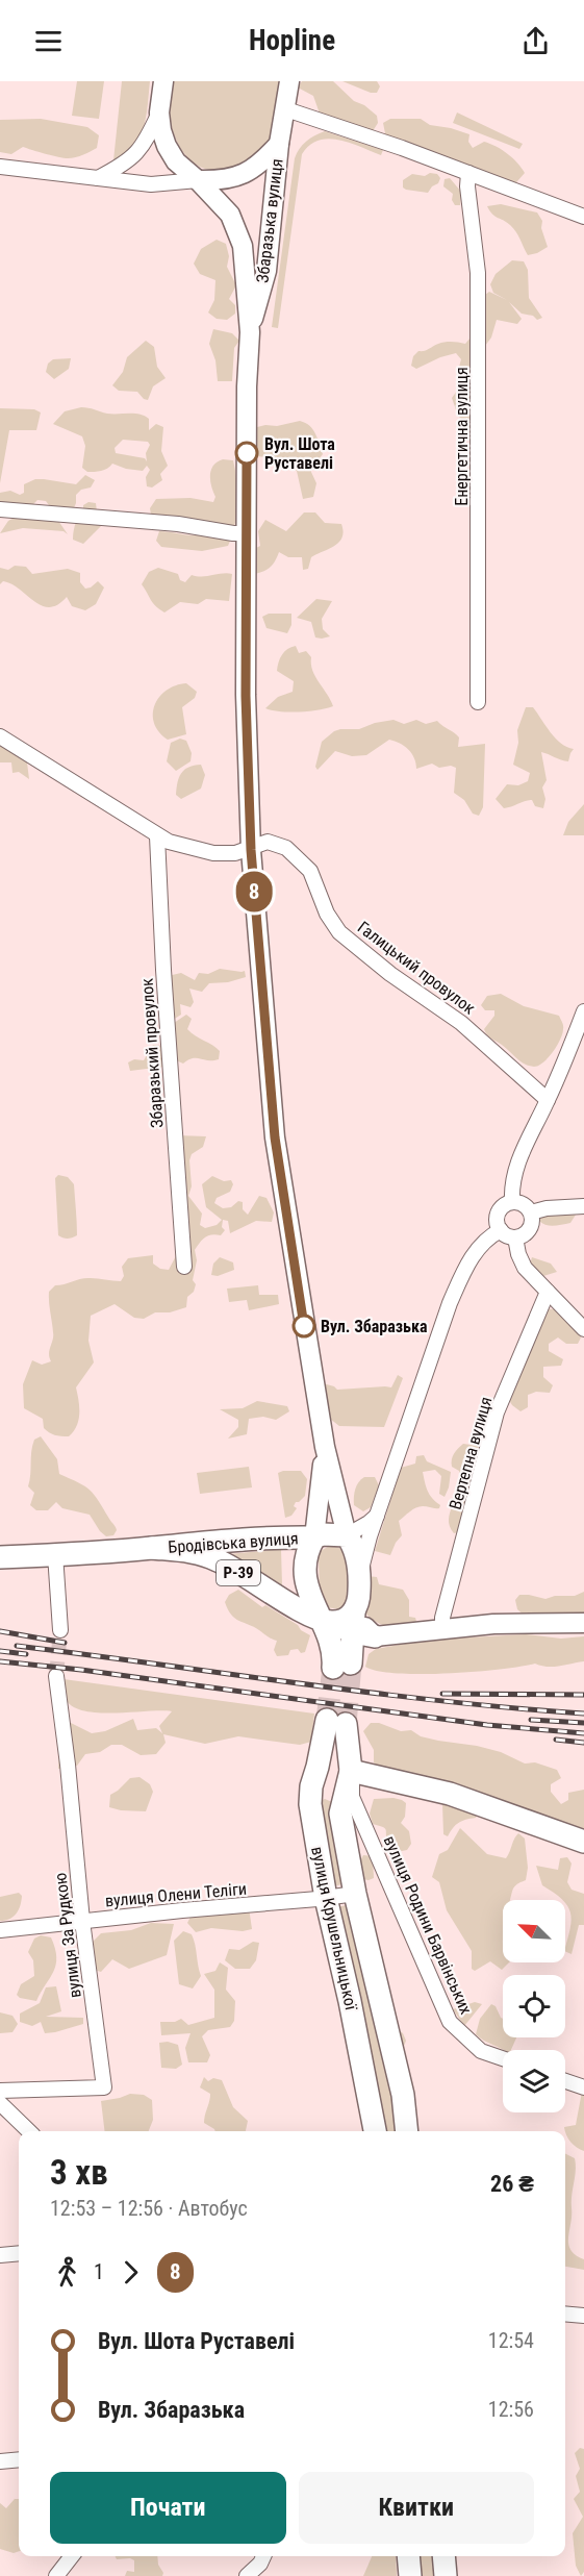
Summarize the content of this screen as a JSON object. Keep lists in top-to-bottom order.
{
  "streets": {
    "main road": [
      "Збаразька вулиця",
      "Бродівська вулиця",
      "Р-39",
      "вулиця Крушельницької"
    ],
    "street": [
      "Енергетична вулиця",
      "Галицький провулок",
      "Збаразький провулок",
      "Вертепна вулиця",
      "вулиця Олени Теліги",
      "вулиця Родини Барвінських",
      "вулиця За Рудкою"
    ]
  },
  "crossings": [
    ["Збаразька вулиця", "Галицький провулок"],
    ["Збаразька вулиця", "Бродівська вулиця"],
    ["Збаразька вулиця", "Р-39"],
    ["Галицький провулок", "Збаразький провулок"],
    ["Бродівська вулиця", "Р-39"],
    ["вулиця Олени Теліги", "вулиця Крушельницької"],
    ["вулиця Олени Теліги", "вулиця За Рудкою"],
    ["вулиця Родини Барвінських", "вулиця Крушельницької"]
  ],
  "places": ["Вул. Шота Руставелі", "Вул. Збаразька"],
  "lines": ["bus line 8"],
  "north": "top left",
  "page": {
    "header": "Hopline",
    "on_map": "8",
    "heading": ["3 хв", "12:53 – 12:56 · Автобус", "26 ₴"],
    "legs": ["1", "8"],
    "list": [
      {
        "name": "Вул. Шота Руставелі",
        "value": "12:54"
      },
      {
        "name": "Вул. Збаразька",
        "value": "12:56"
      }
    ],
    "buttons": ["Почати", "Квитки"]
  }
}
